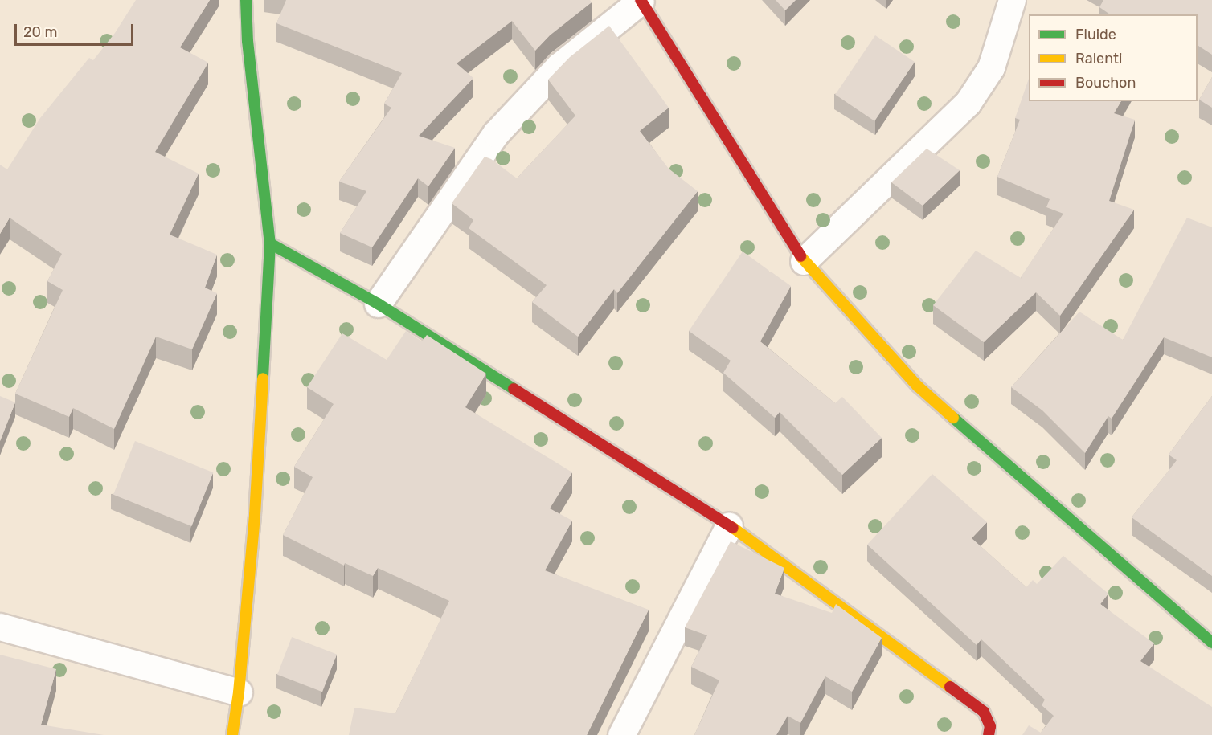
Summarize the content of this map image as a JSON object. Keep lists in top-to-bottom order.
{
  "legend": ["Fluide", "Ralenti", "Bouchon"],
  "scale_bar": "20 m"
}
